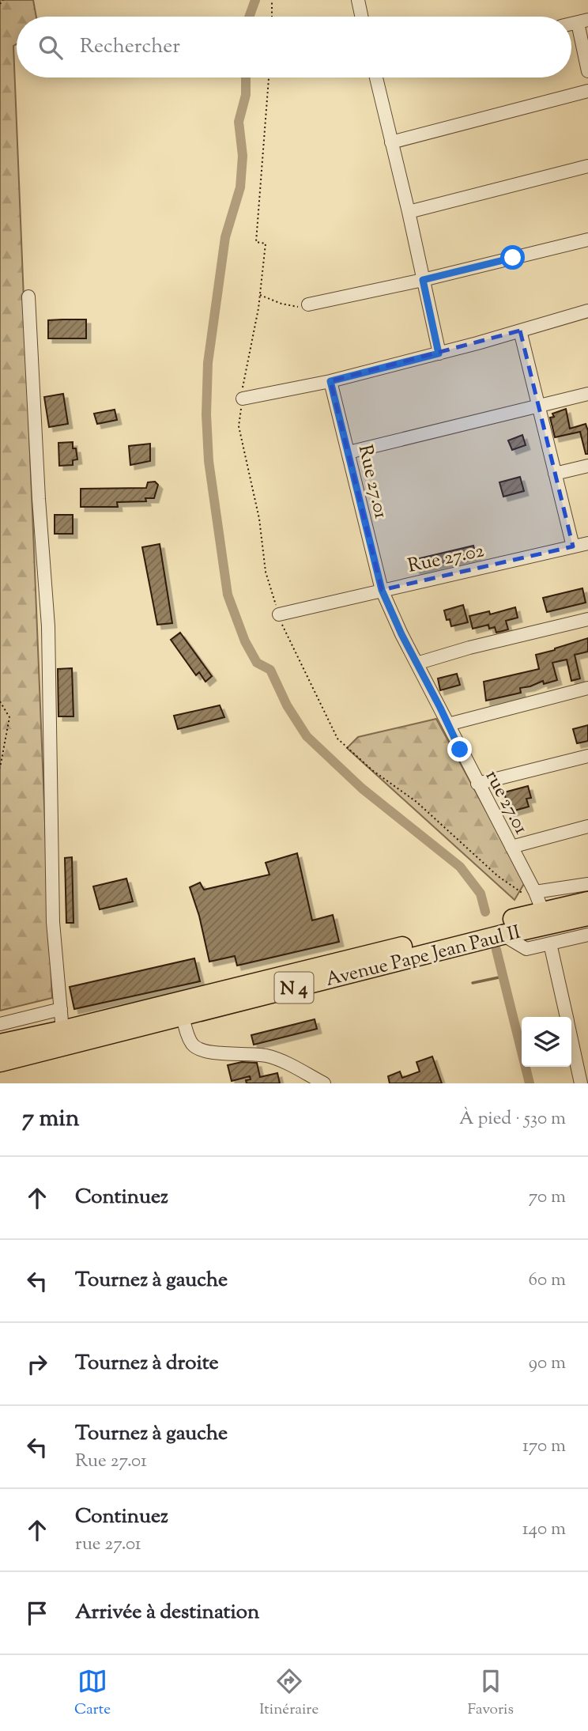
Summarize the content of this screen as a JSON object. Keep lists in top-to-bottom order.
{
  "streets": {
    "highway": ["Avenue Pape Jean Paul II", "N 4"],
    "street": ["Rue 27.01", "Rue 27.02", "rue 27.01"]
  },
  "crossings": [
    ["Rue 27.01", "Rue 27.02"],
    ["Rue 27.01", "rue 27.01"],
    ["Rue 27.02", "rue 27.01"],
    ["rue 27.01", "Avenue Pape Jean Paul II"]
  ],
  "page": {
    "search": "Rechercher",
    "heading": ["7 min", "À pied · 530 m"],
    "list": [
      ["Continuez", "70 m"],
      ["Tournez à gauche", "60 m"],
      ["Tournez à droite", "90 m"],
      ["Tournez à gauche", "Rue 27.01", "170 m"],
      ["Continuez", "rue 27.01", "140 m"],
      "Arrivée à destination"
    ],
    "nav": ["Carte", "Itinéraire", "Favoris"]
  }
}
